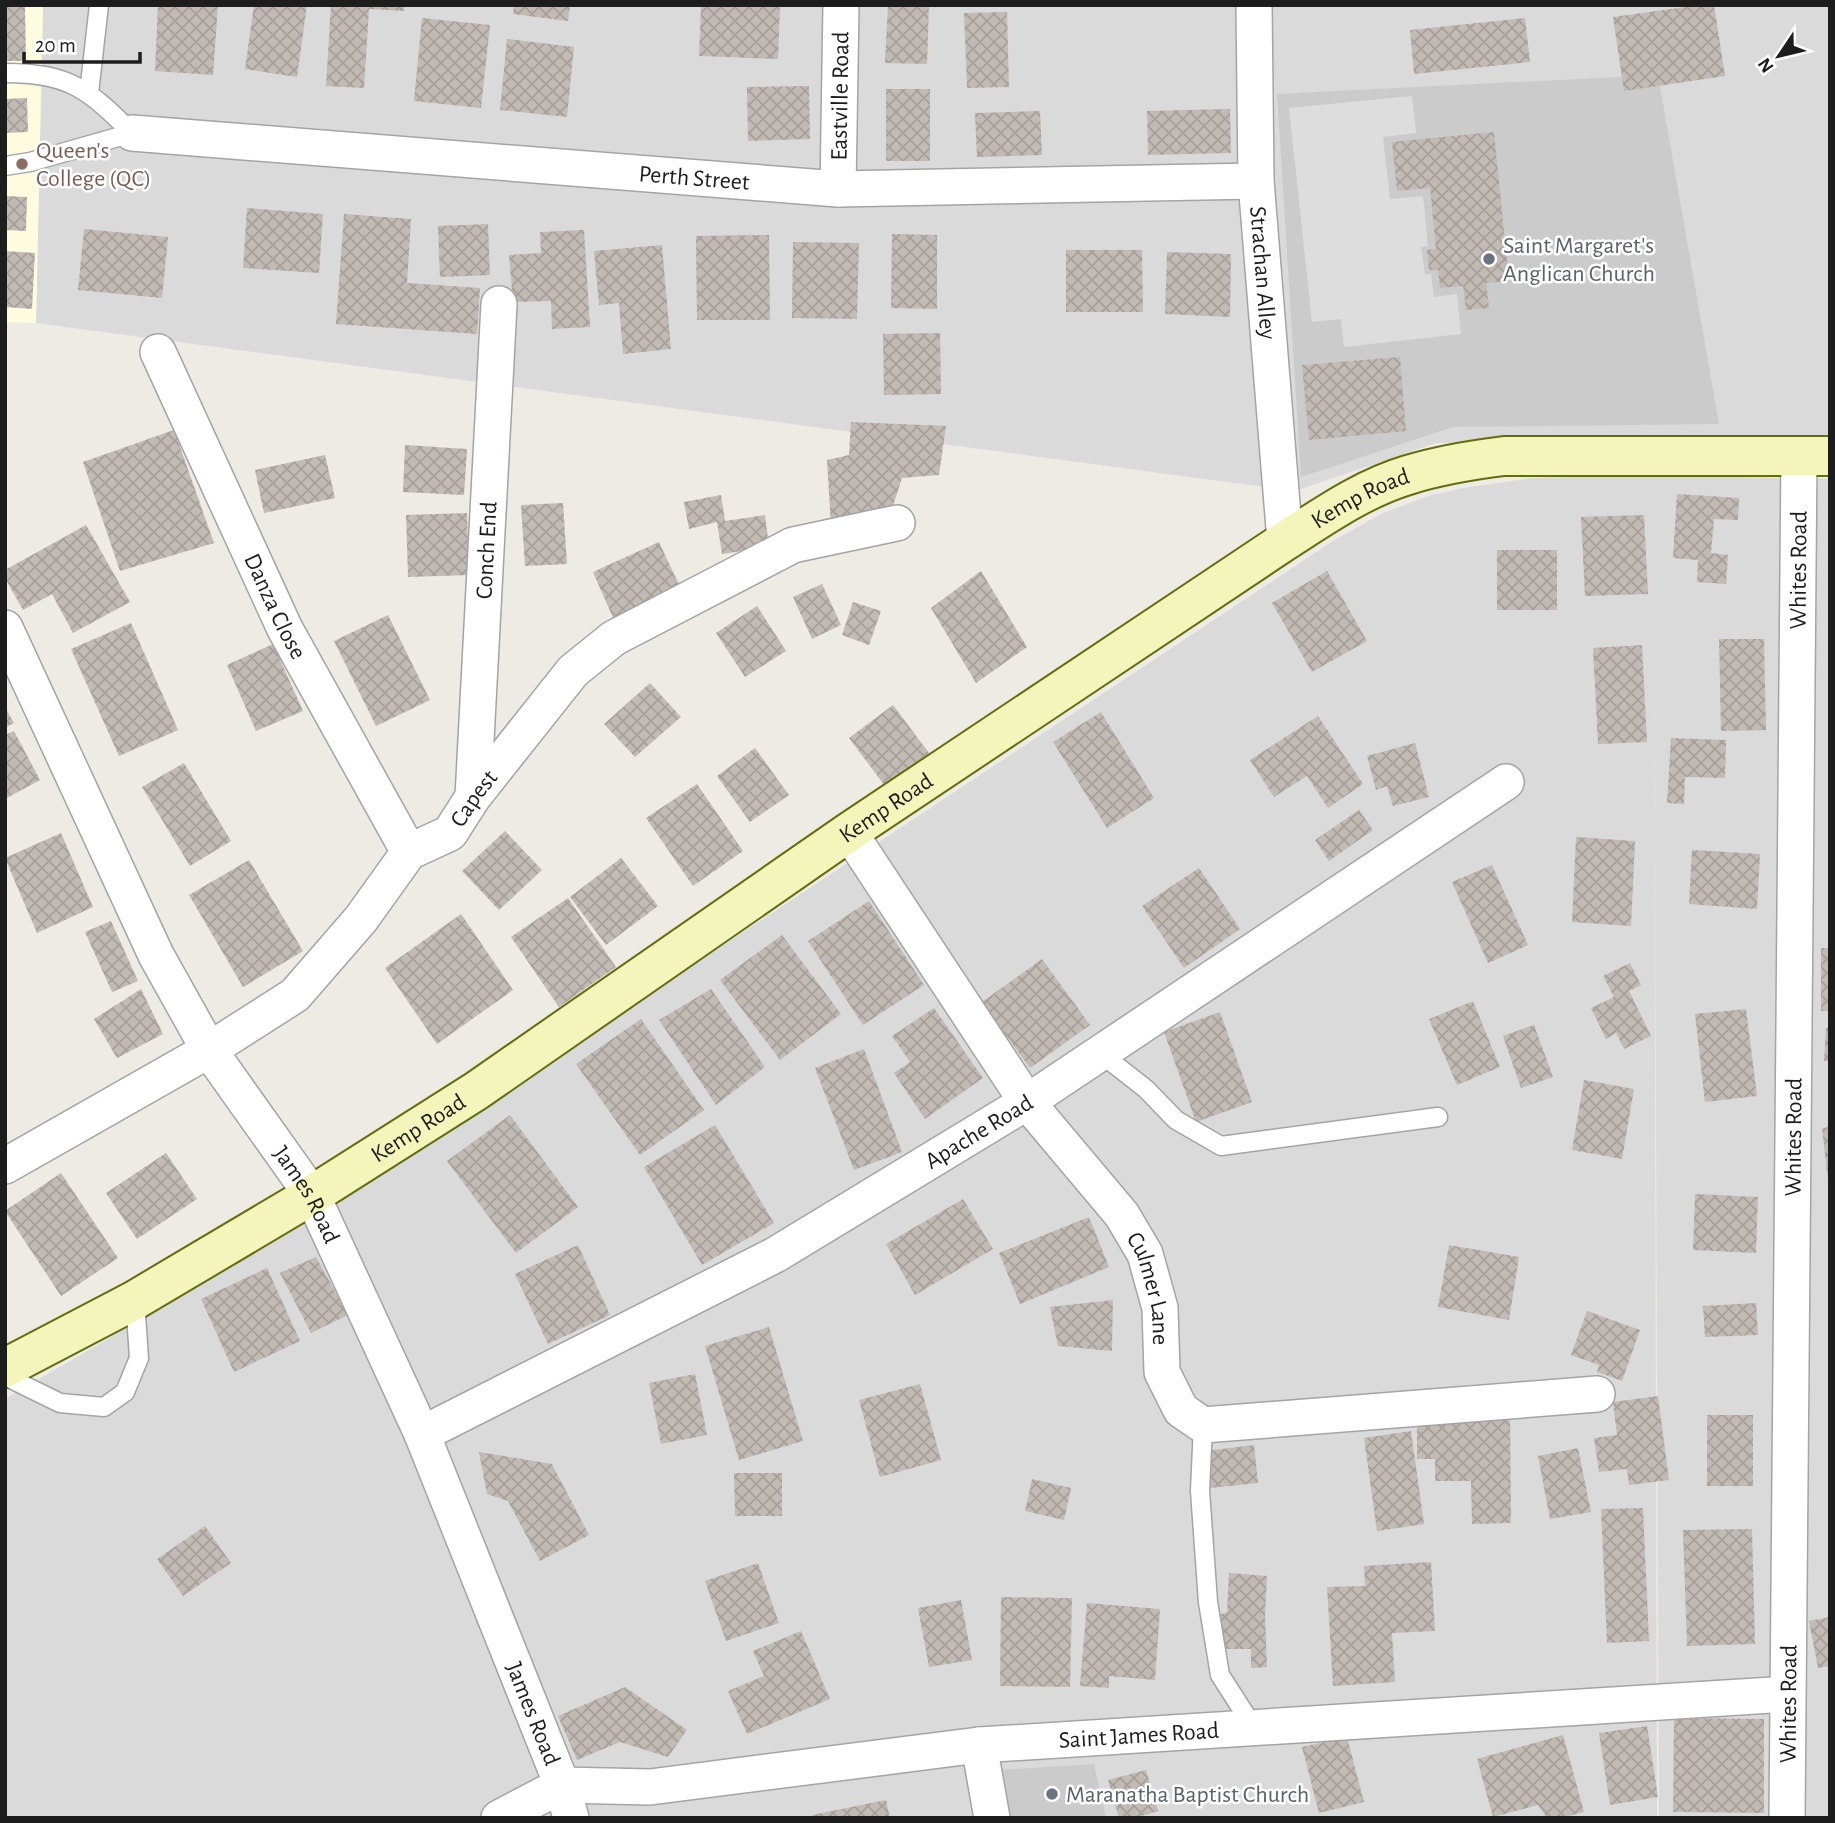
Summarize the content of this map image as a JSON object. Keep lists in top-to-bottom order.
{
  "streets": {
    "street": [
      "Eastville Road",
      "Perth Street",
      "Strachan Alley",
      "Kemp Road",
      "Conch End",
      "Whites Road",
      "Danza Close",
      "Capest",
      "Apache Road",
      "James Road",
      "Culmer Lane",
      "Saint James Road"
    ]
  },
  "crossings": [
    ["Eastville Road", "Perth Street"],
    ["Perth Street", "Strachan Alley"],
    ["Strachan Alley", "Kemp Road"],
    ["Kemp Road", "Whites Road"],
    ["Kemp Road", "James Road"],
    ["Kemp Road", "Culmer Lane"],
    ["Conch End", "Capest"],
    ["Whites Road", "Saint James Road"],
    ["Danza Close", "Capest"],
    ["Capest", "James Road"],
    ["Apache Road", "James Road"],
    ["Apache Road", "Culmer Lane"],
    ["James Road", "Saint James Road"]
  ],
  "places": ["Queen's College (QC)", "Saint Margaret's Anglican Church", "Maranatha Baptist Church"],
  "scale_bar": "20 m",
  "north": "bottom left"
}
